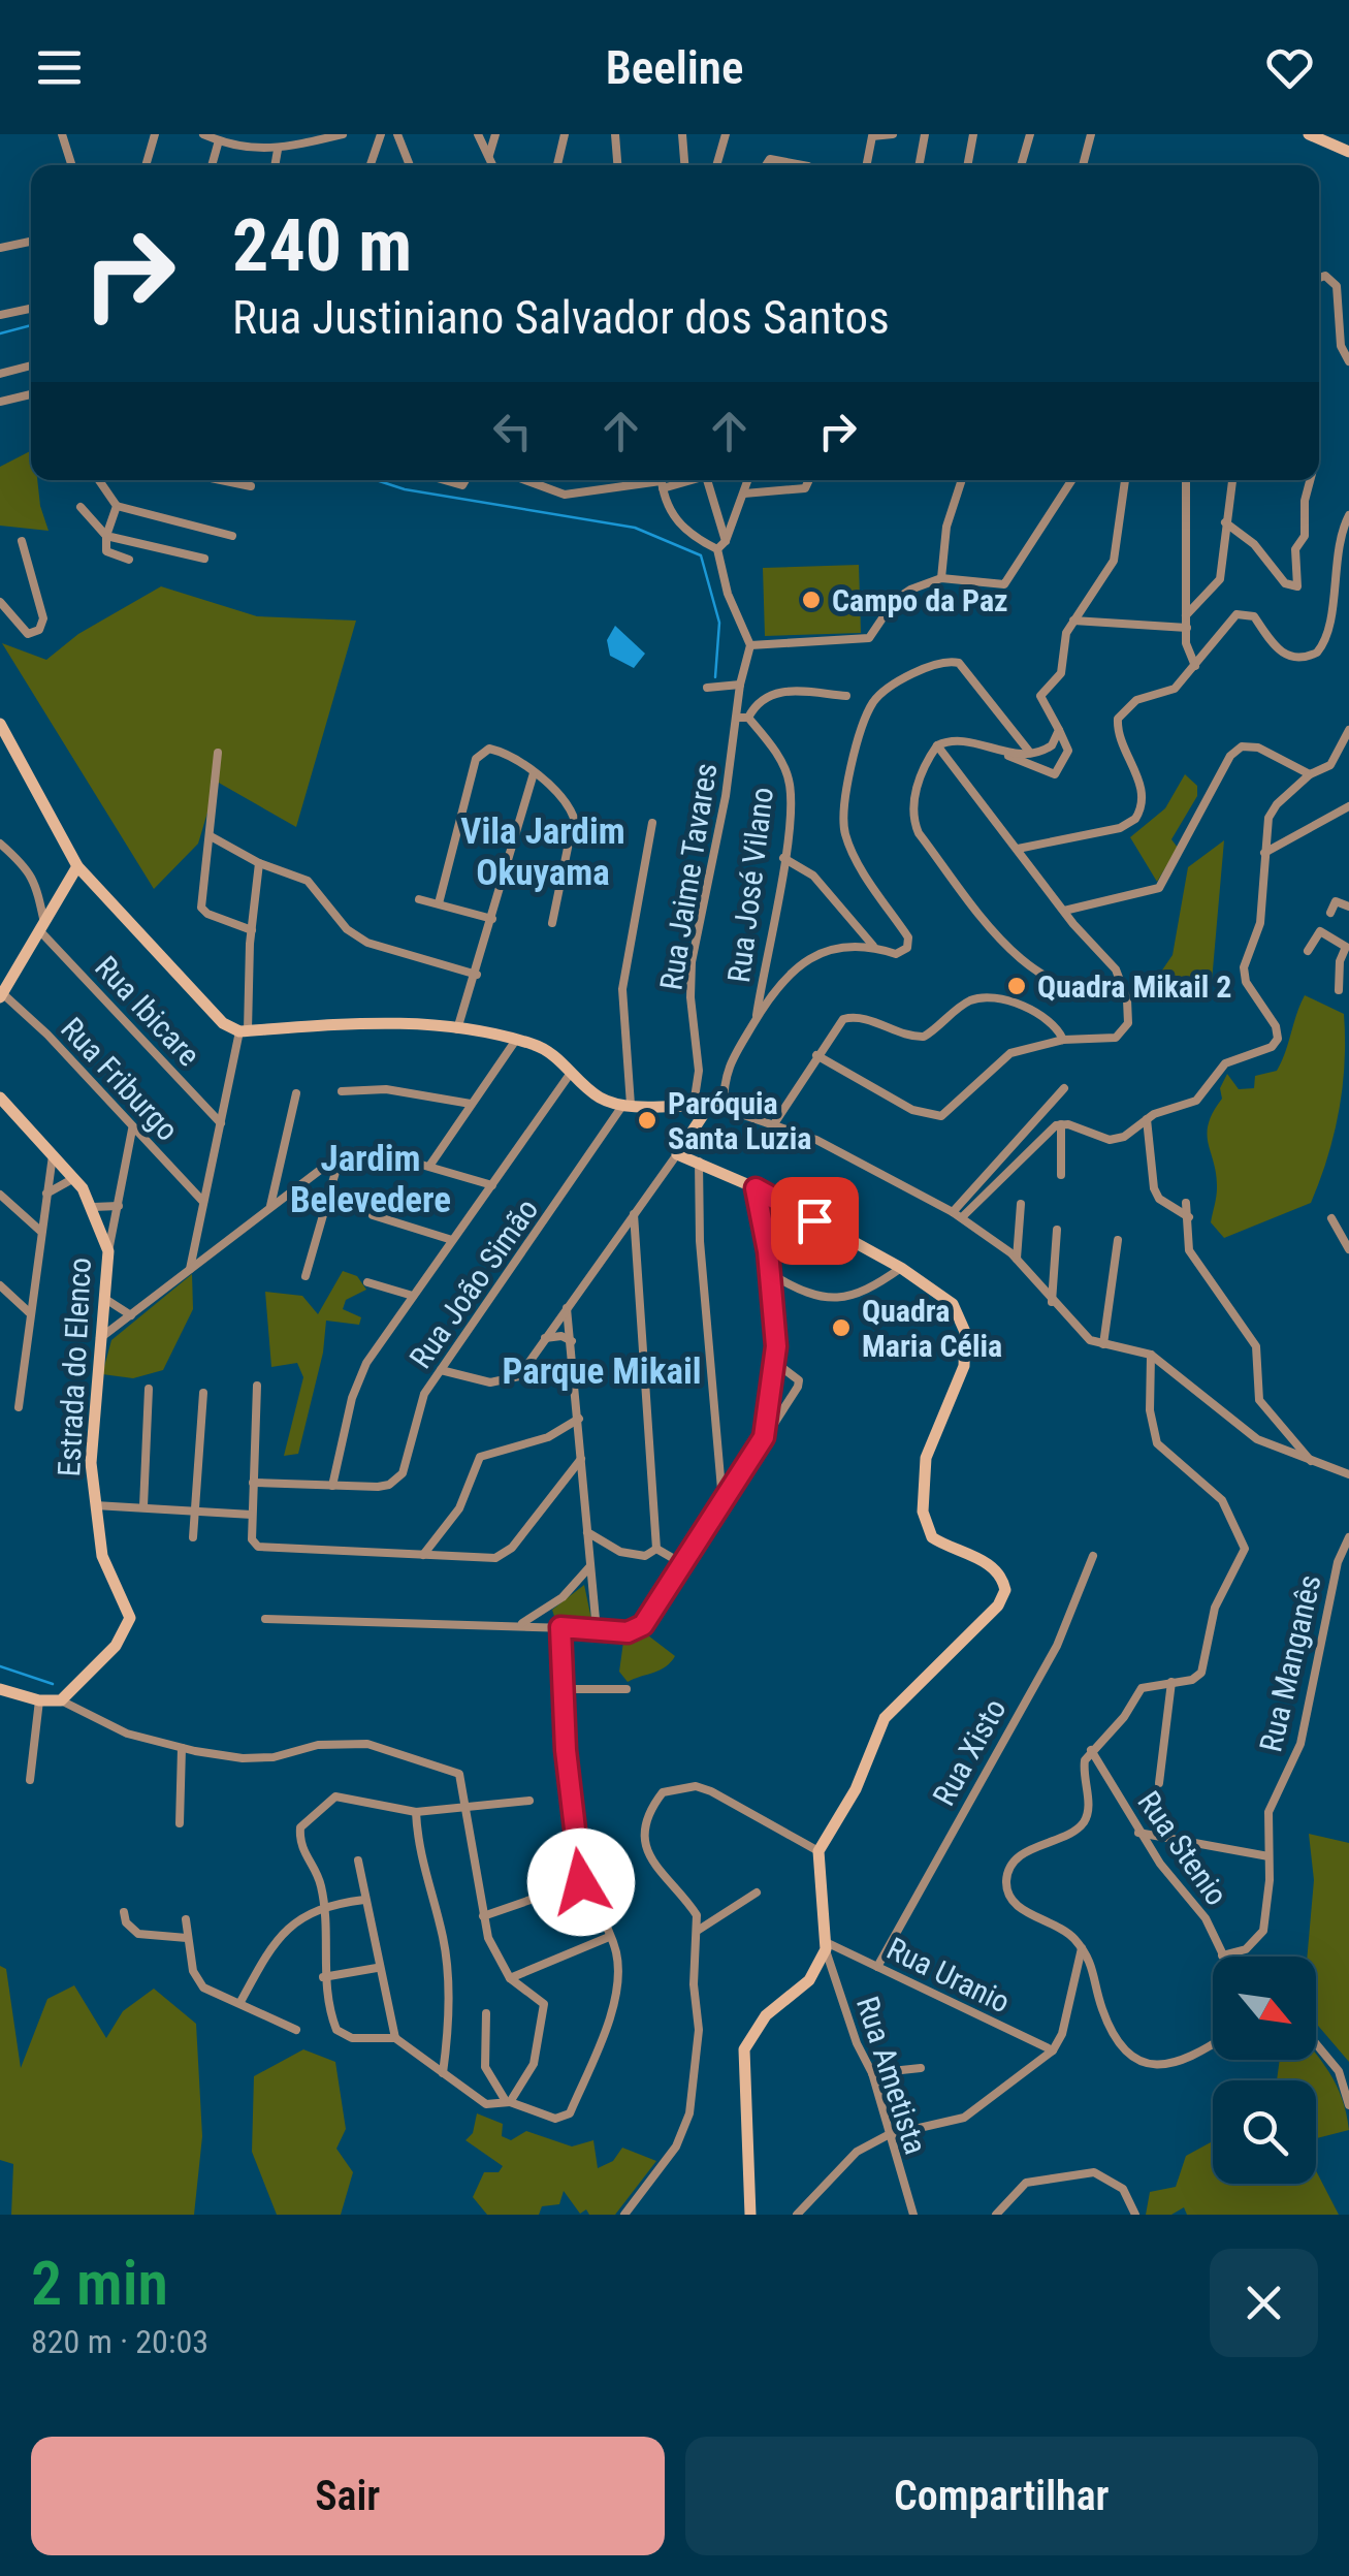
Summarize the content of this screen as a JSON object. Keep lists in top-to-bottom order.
{
  "streets": {
    "street": [
      "Rua Jaime Tavares",
      "Rua José Vilano",
      "Rua Ibicare",
      "Rua Friburgo",
      "Rua João Simão",
      "Estrada do Elenco",
      "Rua Manganês",
      "Rua Xisto",
      "Rua Stenio",
      "Rua Uranio",
      "Rua Ametista"
    ]
  },
  "crossings": [
    ["Rua Jaime Tavares", "Rua José Vilano"],
    ["Rua Manganês", "Rua Stenio"],
    ["Rua Xisto", "Rua Uranio"],
    ["Rua Uranio", "Rua Ametista"]
  ],
  "districts": ["Vila Jardim Okuyama", "Jardim Belevedere", "Parque Mikail"],
  "places": [
    "Campo da Paz",
    "Quadra Mikail 2",
    "Paróquia Santa Luzia",
    "Quadra Maria Célia"
  ],
  "north": "bottom right",
  "page": {
    "header": "Beeline",
    "turn": ["240 m", "Rua Justiniano Salvador dos Santos"],
    "heading": ["2 min", "820 m · 20:03"],
    "buttons": ["Sair", "Compartilhar"]
  }
}
